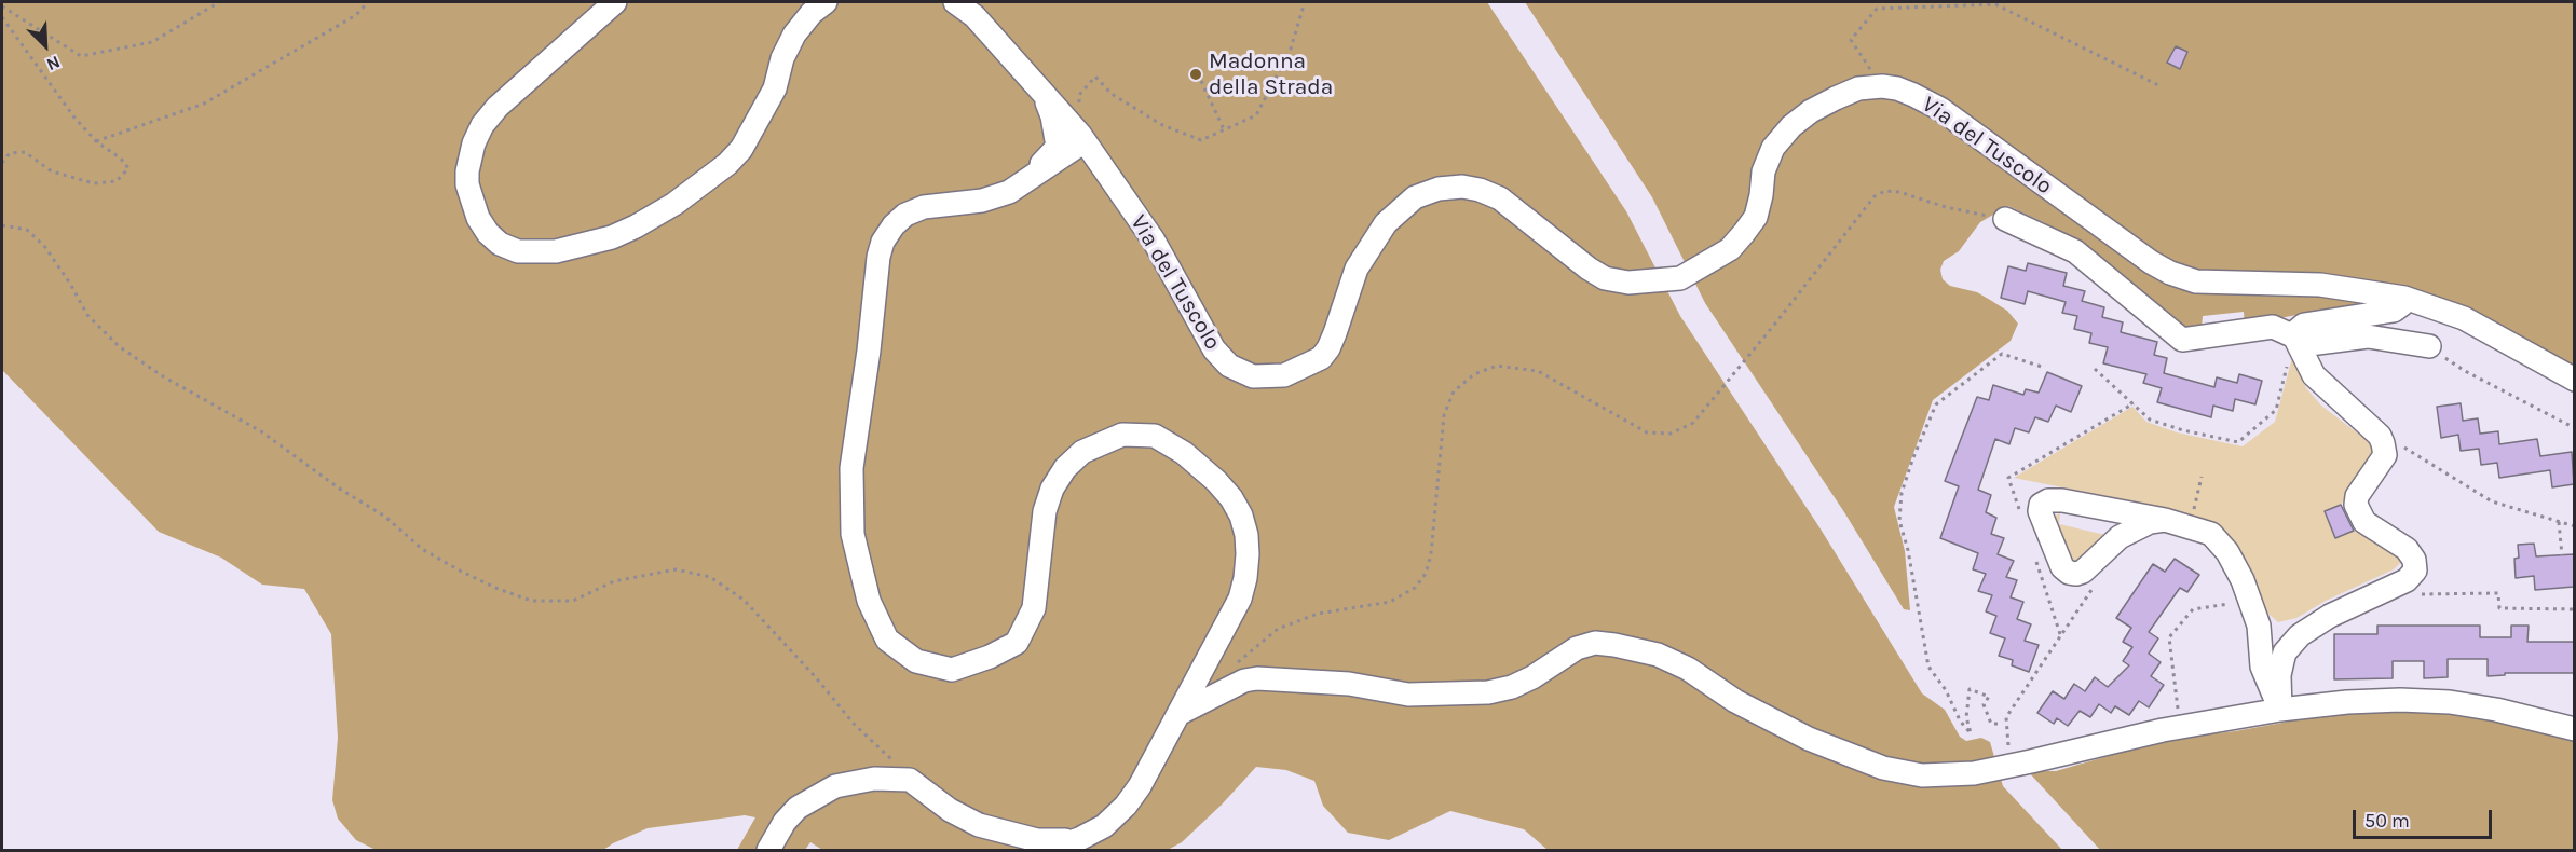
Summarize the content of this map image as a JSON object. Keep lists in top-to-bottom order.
{
  "streets": {
    "street": ["Via del Tuscolo"]
  },
  "places": ["Madonna della Strada"],
  "scale_bar": "50 m",
  "north": "bottom right"
}
